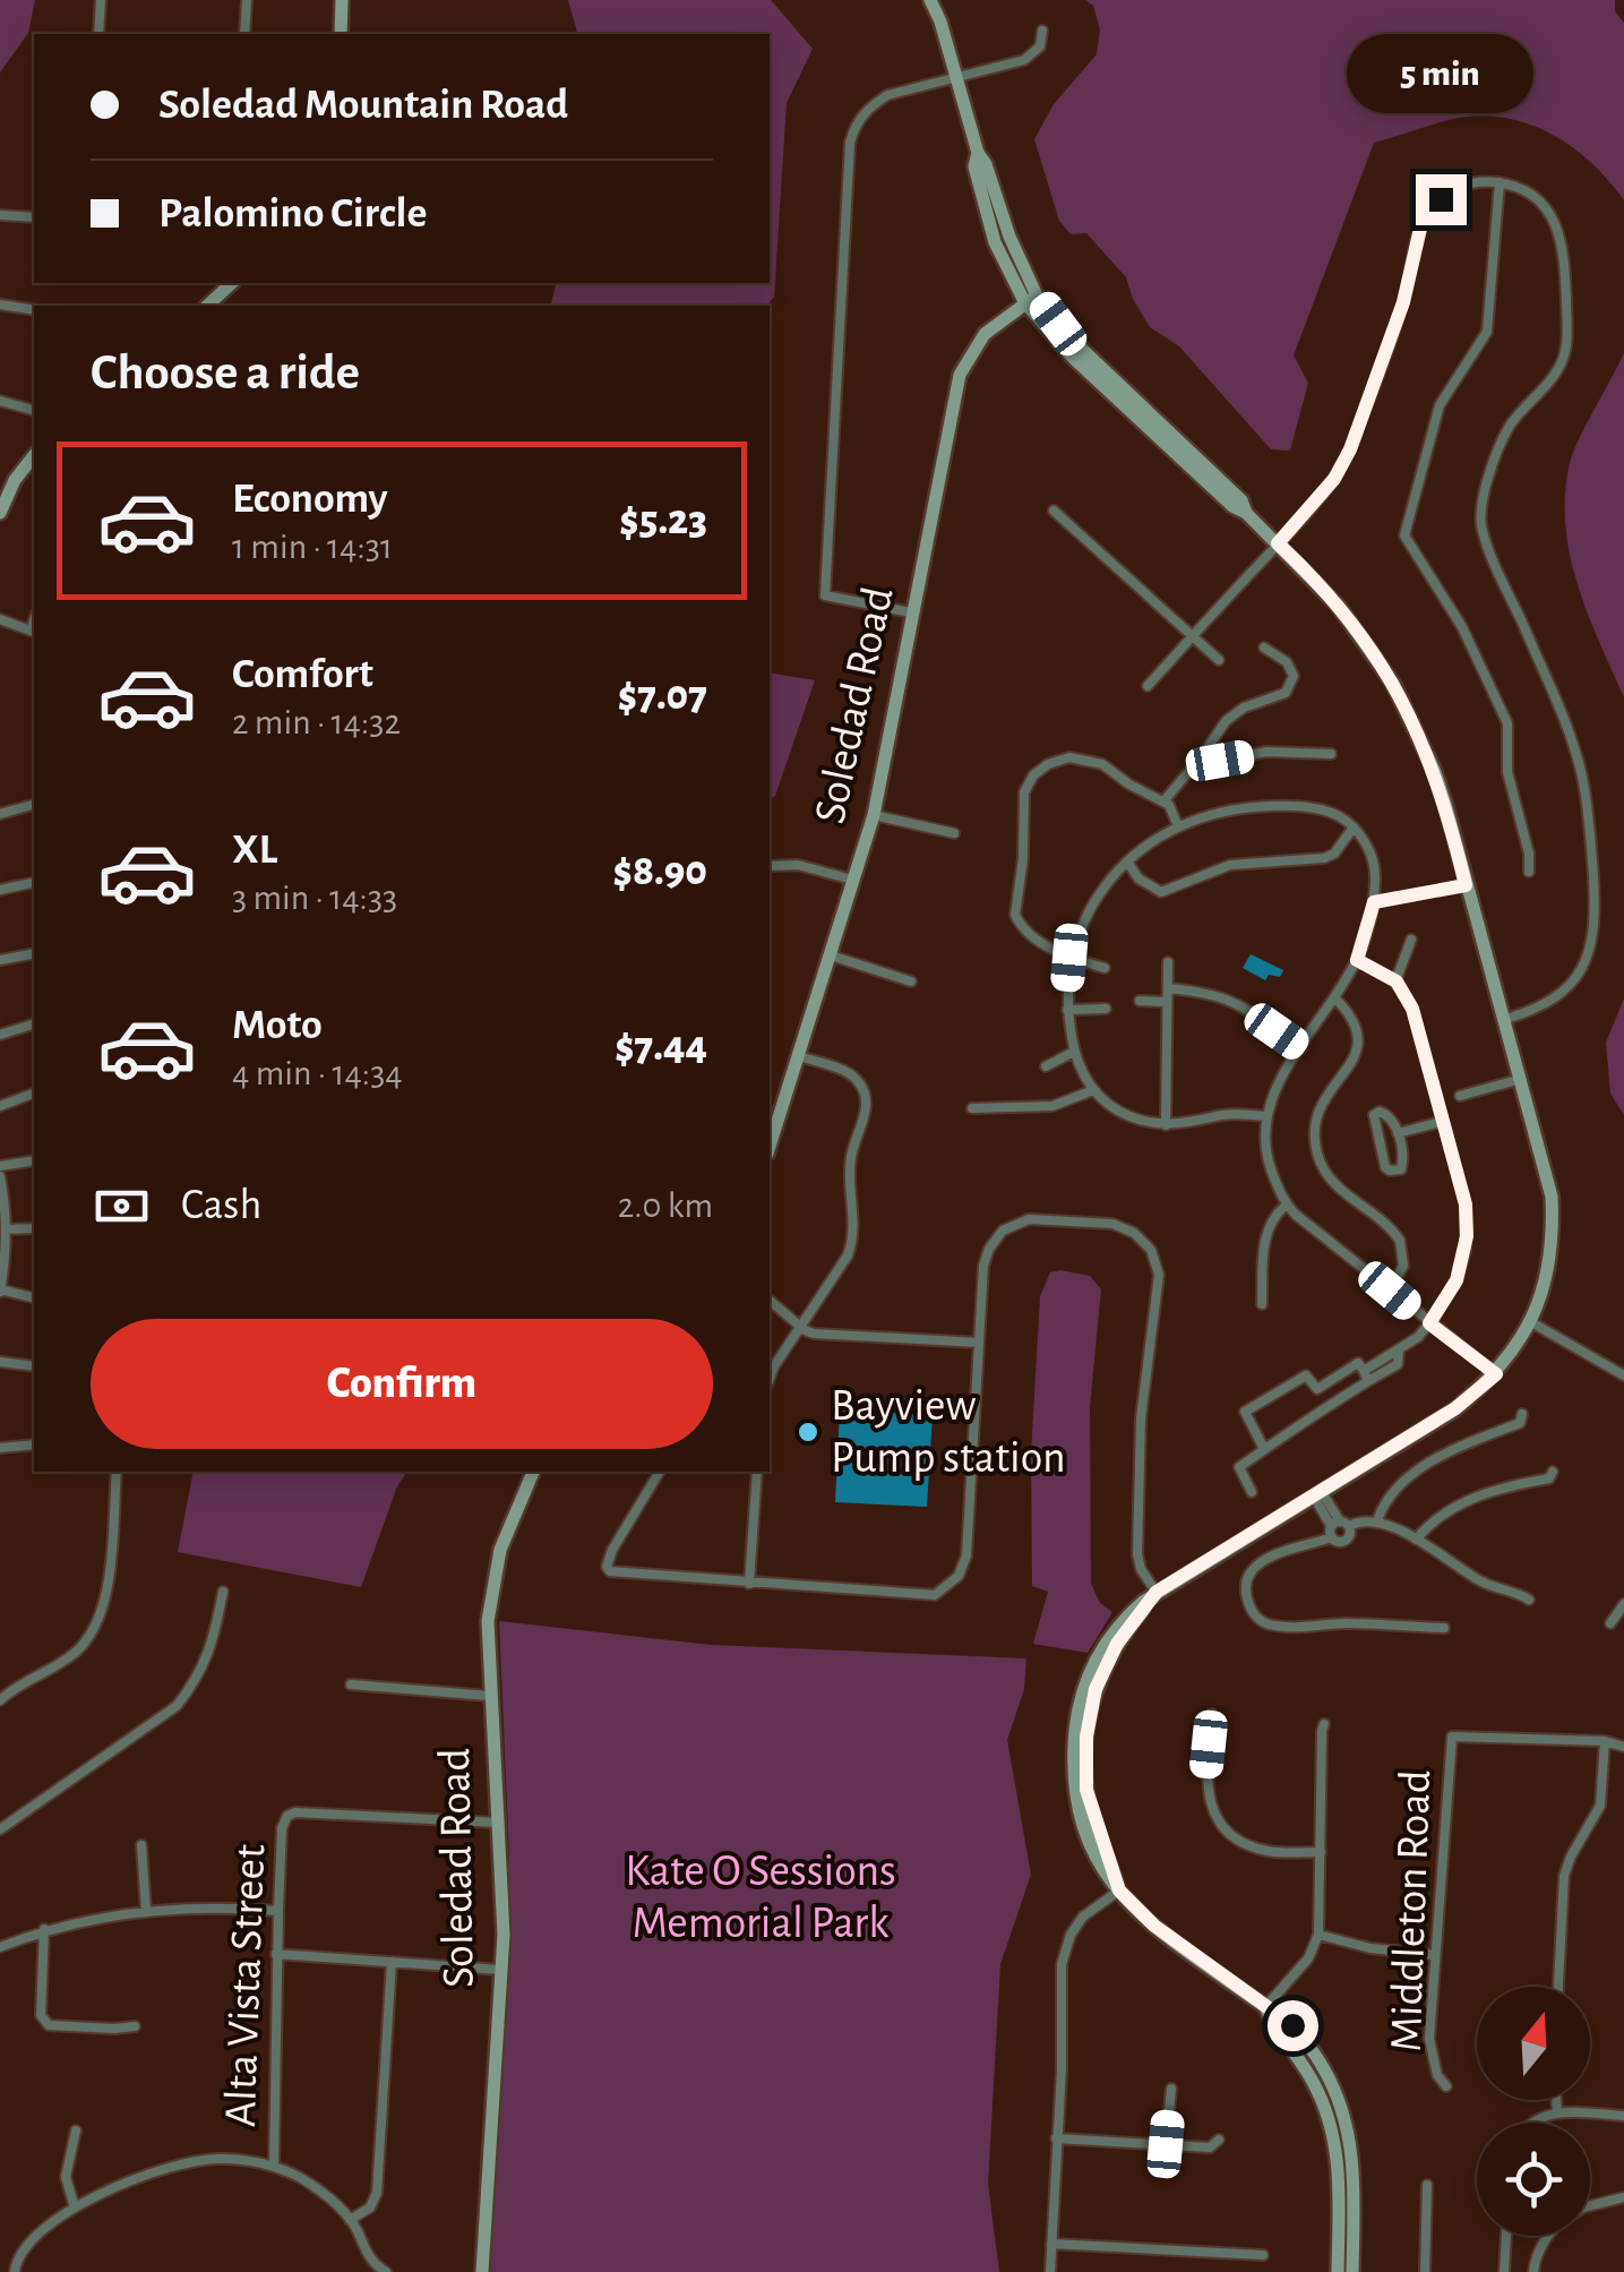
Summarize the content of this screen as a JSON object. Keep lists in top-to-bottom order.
{
  "streets": {
    "main road": ["Soledad Road"],
    "street": ["Middleton Road", "Alta Vista Street"]
  },
  "crossings": [
    ["Soledad Road", "Alta Vista Street"]
  ],
  "parks": ["Kate O Sessions Memorial Park"],
  "places": ["Bayview Pump station"],
  "north": "top",
  "page": {
    "bubble": "5 min",
    "banner": ["Soledad Mountain Road", "Palomino Circle"],
    "heading": "Choose a ride",
    "list": [
      {
        "name": "Economy",
        "note": "1 min · 14:31",
        "value": "$5.23"
      },
      {
        "name": "Comfort",
        "note": "2 min · 14:32",
        "value": "$7.07"
      },
      {
        "name": "XL",
        "note": "3 min · 14:33",
        "value": "$8.90"
      },
      {
        "name": "Moto",
        "note": "4 min · 14:34",
        "value": "$7.44"
      }
    ],
    "pay": ["Cash", "2.0 km"],
    "buttons": "Confirm"
  }
}
